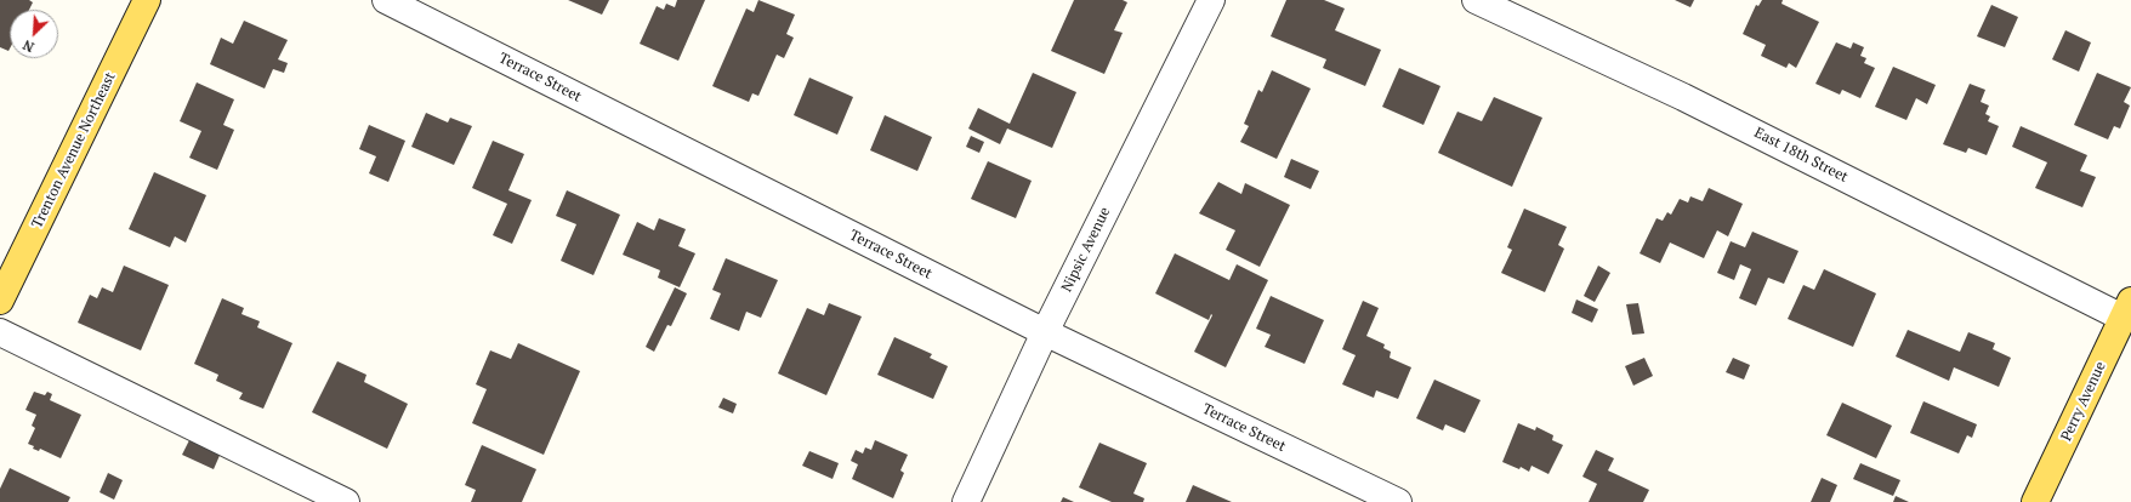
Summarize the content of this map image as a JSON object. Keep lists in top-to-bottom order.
{
  "streets": {
    "main road": ["Trenton Avenue Northeast", "Perry Avenue"],
    "street": ["Terrace Street", "East 18th Street", "Nipsic Avenue"]
  },
  "crossings": [
    ["Terrace Street", "Nipsic Avenue"],
    ["East 18th Street", "Perry Avenue"]
  ],
  "north": "bottom left"
}
